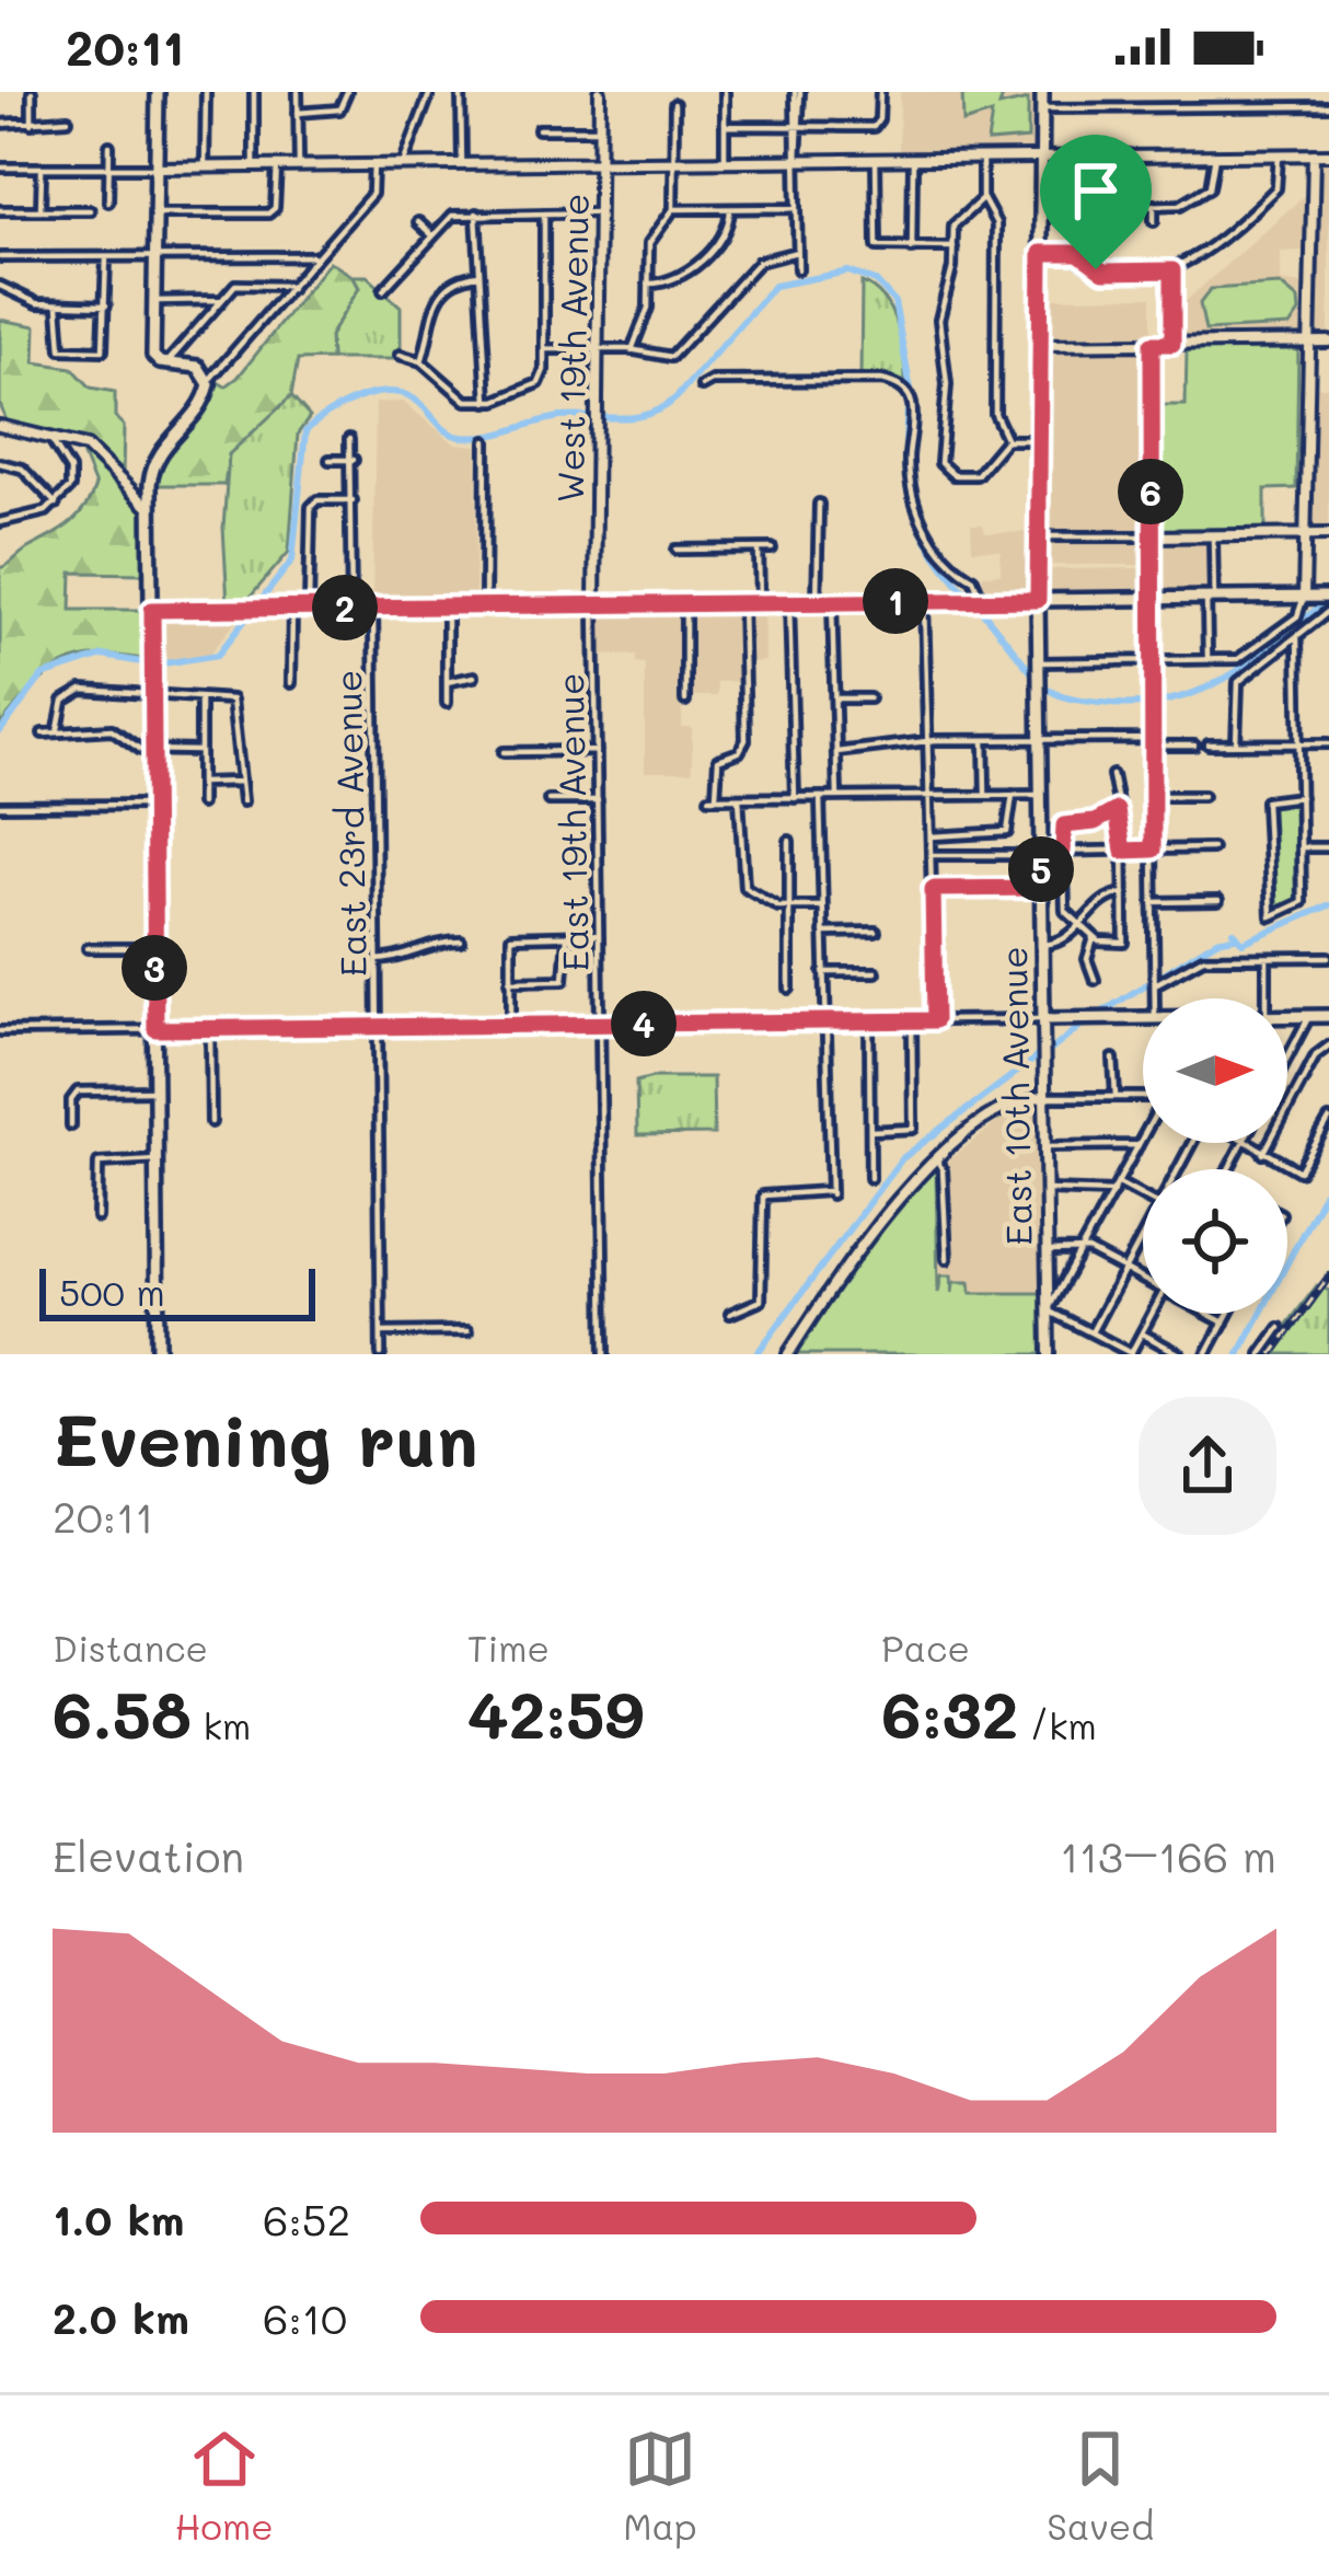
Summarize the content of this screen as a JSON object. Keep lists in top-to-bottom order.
{
  "streets": {
    "main road": ["East 10th Avenue"],
    "street": ["West 19th Avenue", "East 19th Avenue", "East 23rd Avenue"]
  },
  "crossings": [
    ["West 19th Avenue", "East 19th Avenue"]
  ],
  "scale_bar": "500 m",
  "north": "right",
  "page": {
    "status": "20:11",
    "pins": [
      "6",
      "1",
      "2",
      "5",
      "3",
      "4"
    ],
    "scale": "500 m",
    "heading": ["Evening run", "20:11"],
    "stats": [
      ["Distance", "6.58 km"],
      ["Time", "42:59"],
      ["Pace", "6:32 /km"]
    ],
    "chart": ["Elevation", "113–166 m"],
    "list": [
      {
        "name": "1.0 km",
        "note": "6:52"
      },
      {
        "name": "2.0 km",
        "note": "6:10"
      }
    ],
    "tabs": ["Home", "Map", "Saved"]
  }
}
